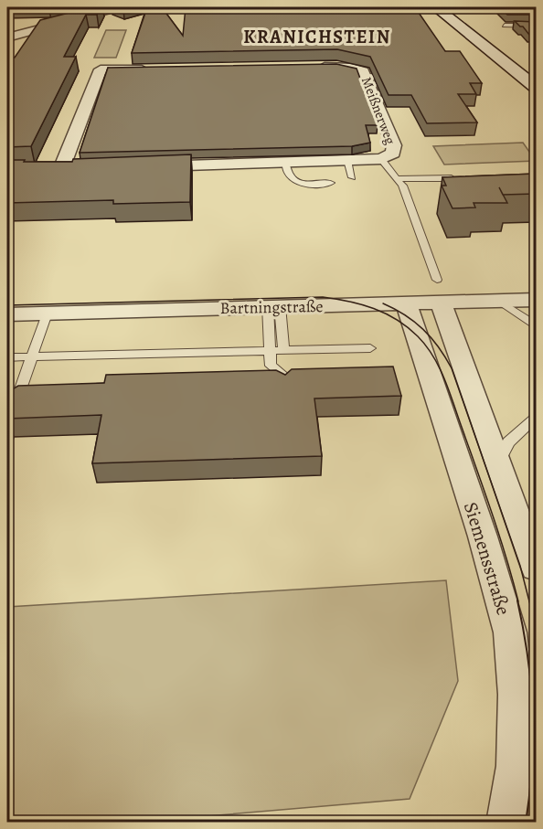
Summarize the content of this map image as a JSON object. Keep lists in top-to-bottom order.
{
  "streets": {
    "street": ["Meißnerweg", "Bartningstraße", "Siemensstraße"]
  },
  "crossings": [
    ["Bartningstraße", "Siemensstraße"]
  ],
  "districts": ["KRANICHSTEIN"]
}
